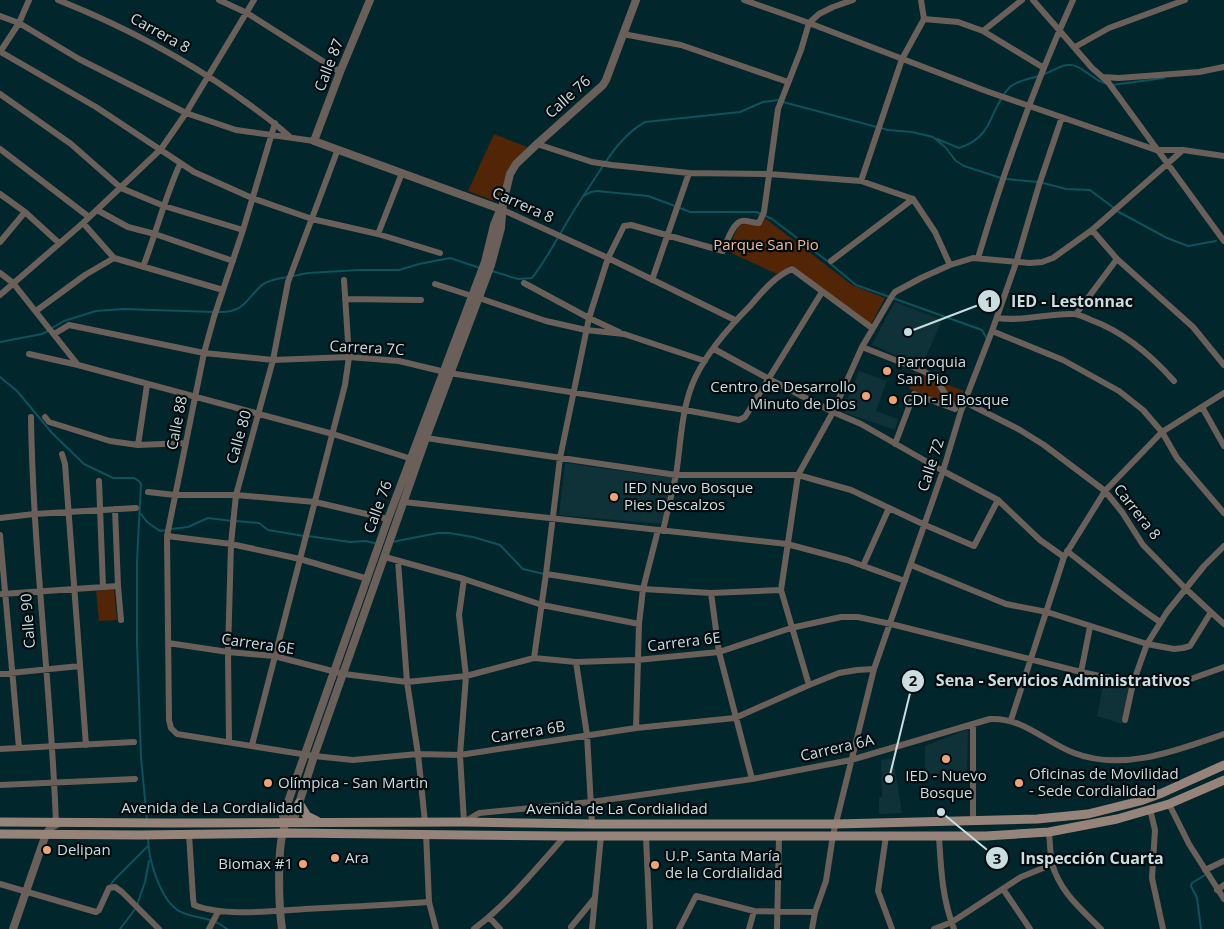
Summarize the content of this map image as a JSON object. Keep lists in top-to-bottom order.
{
  "streets": {
    "main road": ["Avenida de La Cordialidad"],
    "street": [
      "Carrera 8",
      "Calle 87",
      "Calle 76",
      "Carrera 7C",
      "Calle 88",
      "Calle 80",
      "Calle 72",
      "Calle 90",
      "Carrera 6E",
      "Carrera 6B",
      "Carrera 6A"
    ]
  },
  "crossings": [
    ["Carrera 8", "Calle 87"],
    ["Carrera 8", "Calle 76"],
    ["Carrera 8", "Calle 88"],
    ["Carrera 8", "Calle 80"],
    ["Carrera 8", "Calle 72"],
    ["Calle 76", "Carrera 7C"],
    ["Calle 76", "Carrera 6E"],
    ["Calle 76", "Carrera 6B"],
    ["Calle 76", "Avenida de La Cordialidad"],
    ["Carrera 7C", "Calle 88"],
    ["Carrera 7C", "Calle 80"],
    ["Calle 88", "Carrera 6E"],
    ["Calle 88", "Carrera 6B"],
    ["Calle 80", "Carrera 6E"],
    ["Calle 80", "Carrera 6B"],
    ["Calle 72", "Carrera 6E"],
    ["Calle 72", "Carrera 6B"],
    ["Calle 72", "Carrera 6A"],
    ["Calle 72", "Avenida de La Cordialidad"],
    ["Calle 90", "Avenida de La Cordialidad"],
    ["Carrera 6A", "Avenida de La Cordialidad"]
  ],
  "parks": ["Parque San Pio"],
  "places": [
    "IED - Lestonnac",
    "Parroquia San Pio",
    "Centro de Desarrollo Minuto de Dios",
    "CDI - El Bosque",
    "IED Nuevo Bosque Pies Descalzos",
    "IED - Nuevo Bosque",
    "Sena - Servicios Administrativos",
    "Olímpica - San Martin",
    "Oficinas de Movilidad - Sede Cordialidad",
    "Inspección Cuarta",
    "Delipan",
    "Ara",
    "Biomax #1",
    "U.P. Santa María de la Cordialidad"
  ]
}
